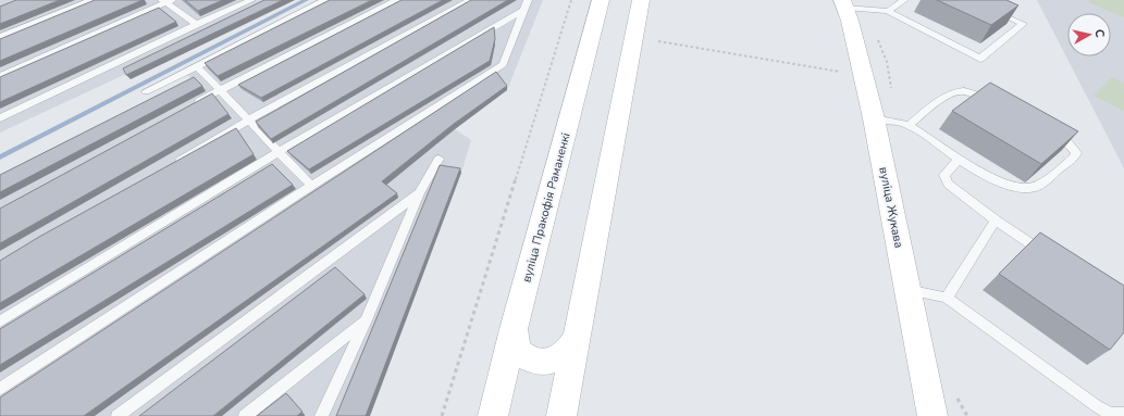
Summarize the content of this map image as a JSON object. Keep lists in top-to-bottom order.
{
  "streets": {
    "street": ["вуліца Пракофія Раманенкі", "вуліца Жукава"]
  },
  "north": "right"
}
